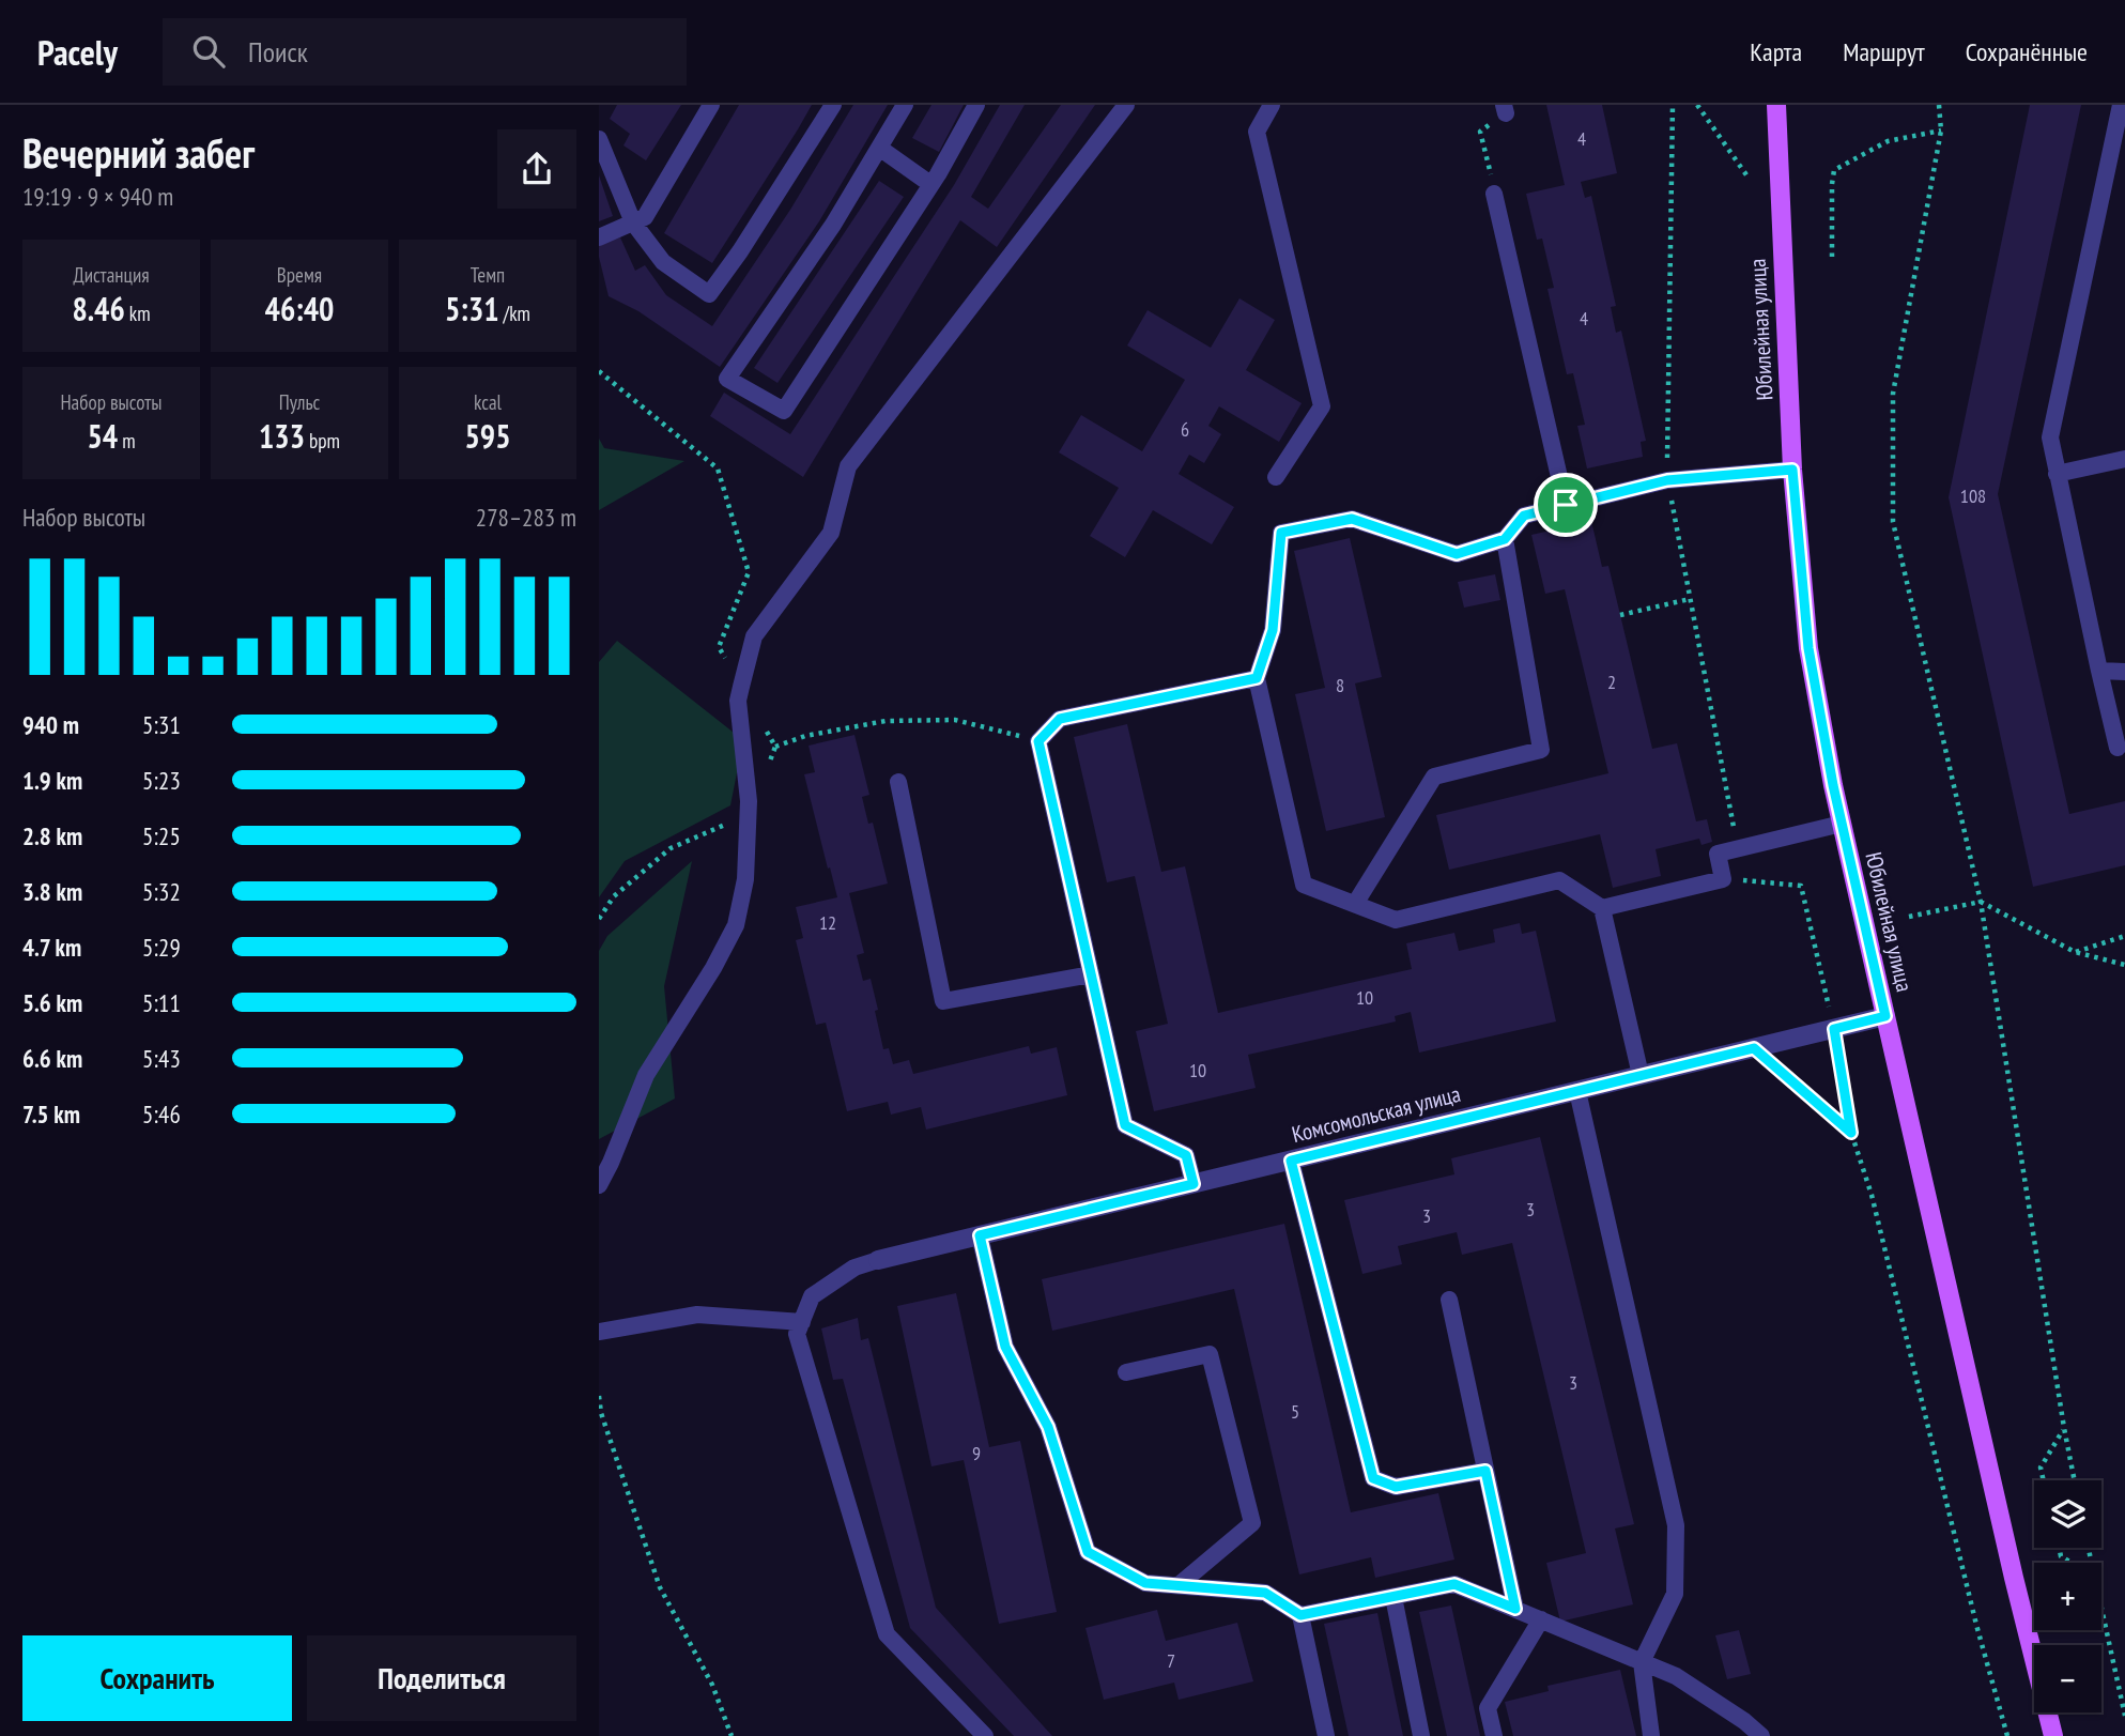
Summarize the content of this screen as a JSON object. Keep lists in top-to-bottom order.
{
  "streets": {
    "main road": ["Юбилейная улица"],
    "street": ["Комсомольская улица"]
  },
  "crossings": [
    ["Юбилейная улица", "Комсомольская улица"]
  ],
  "house_numbers": [
    "4",
    "4",
    "6",
    "108",
    "2",
    "8",
    "12",
    "10",
    "10",
    "3",
    "3",
    "3",
    "5",
    "9",
    "7"
  ],
  "page": {
    "header": "Pacely",
    "search": "Поиск",
    "nav": ["Карта", "Маршрут", "Сохранённые"],
    "heading": ["Вечерний забег", "19:19 · 9 × 940 m"],
    "stats": [
      ["Дистанция", "8.46 km"],
      ["Время", "46:40"],
      ["Темп", "5:31 /km"],
      ["Набор высоты", "54 m"],
      ["Пульс", "133 bpm"],
      ["kcal", "595"]
    ],
    "chart": ["Набор высоты", "278–283 m"],
    "list": [
      {
        "name": "940 m",
        "note": "5:31"
      },
      {
        "name": "1.9 km",
        "note": "5:23"
      },
      {
        "name": "2.8 km",
        "note": "5:25"
      },
      {
        "name": "3.8 km",
        "note": "5:32"
      },
      {
        "name": "4.7 km",
        "note": "5:29"
      },
      {
        "name": "5.6 km",
        "note": "5:11"
      },
      {
        "name": "6.6 km",
        "note": "5:43"
      },
      {
        "name": "7.5 km",
        "note": "5:46"
      }
    ],
    "map_buttons": ["+", "−"],
    "buttons": ["Сохранить", "Поделиться"]
  }
}
